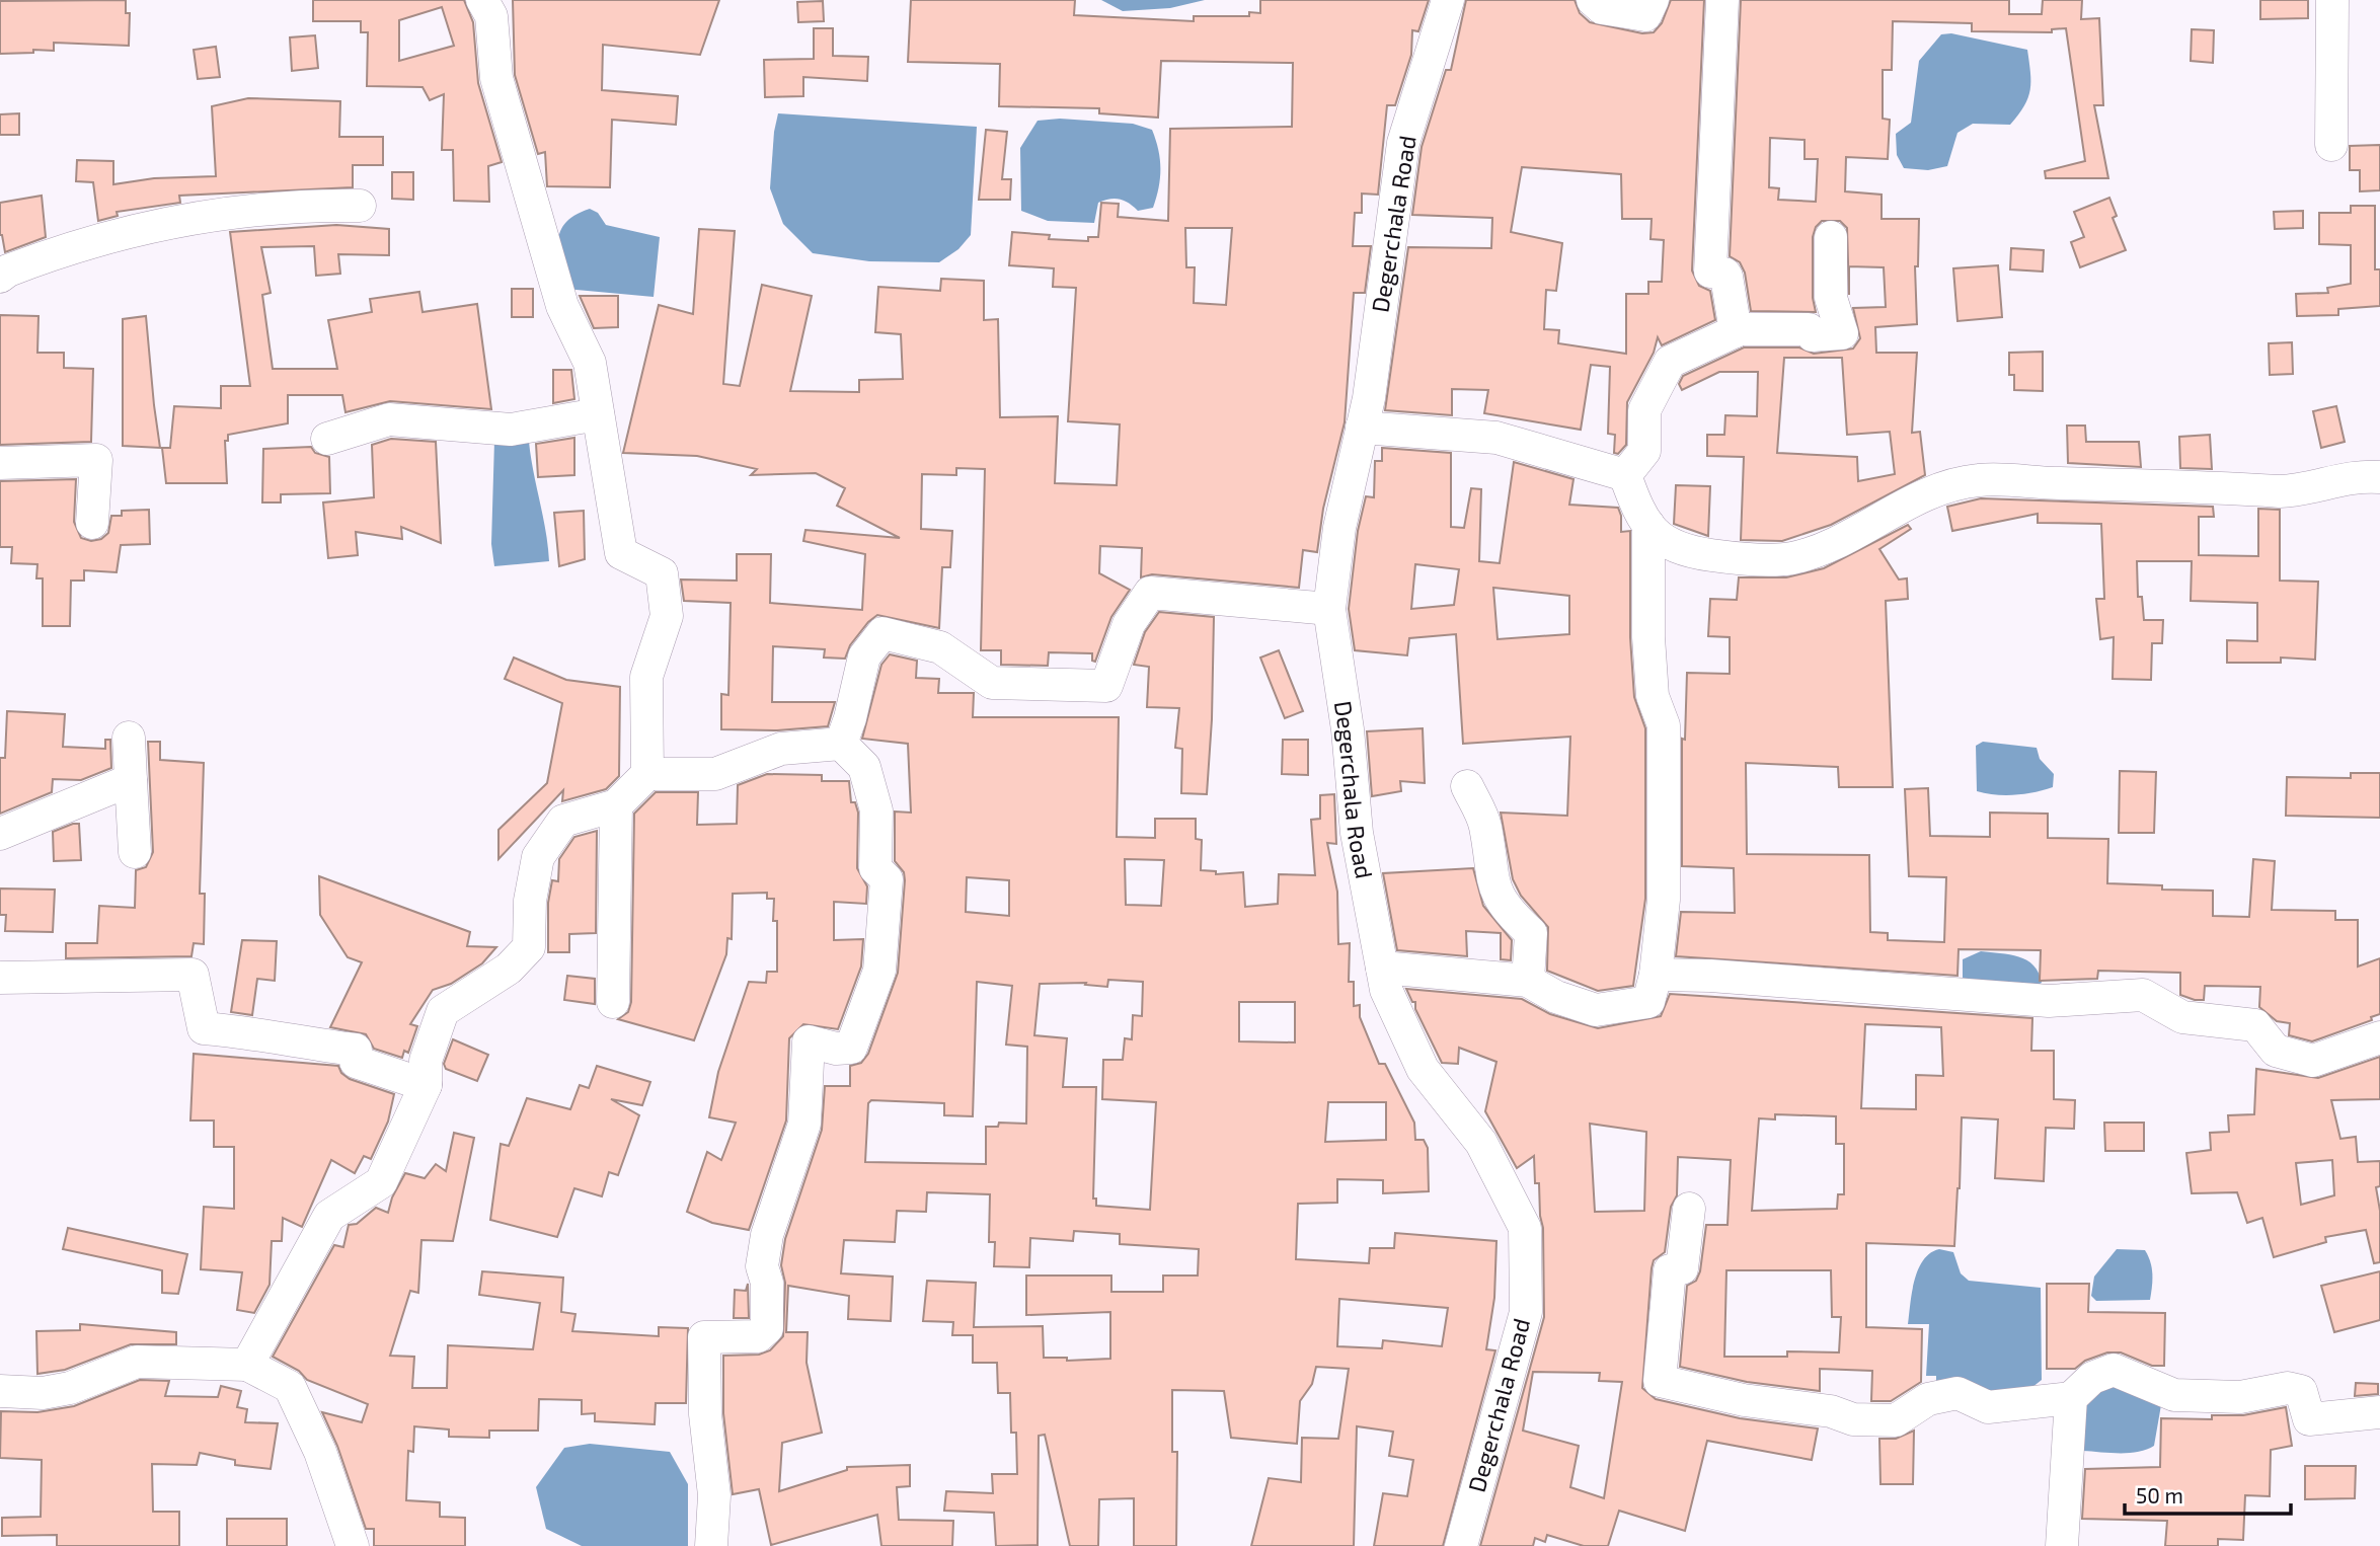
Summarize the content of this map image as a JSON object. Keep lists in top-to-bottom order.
{
  "streets": {
    "street": ["Degerchala Road"]
  },
  "scale_bar": "50 m"
}
